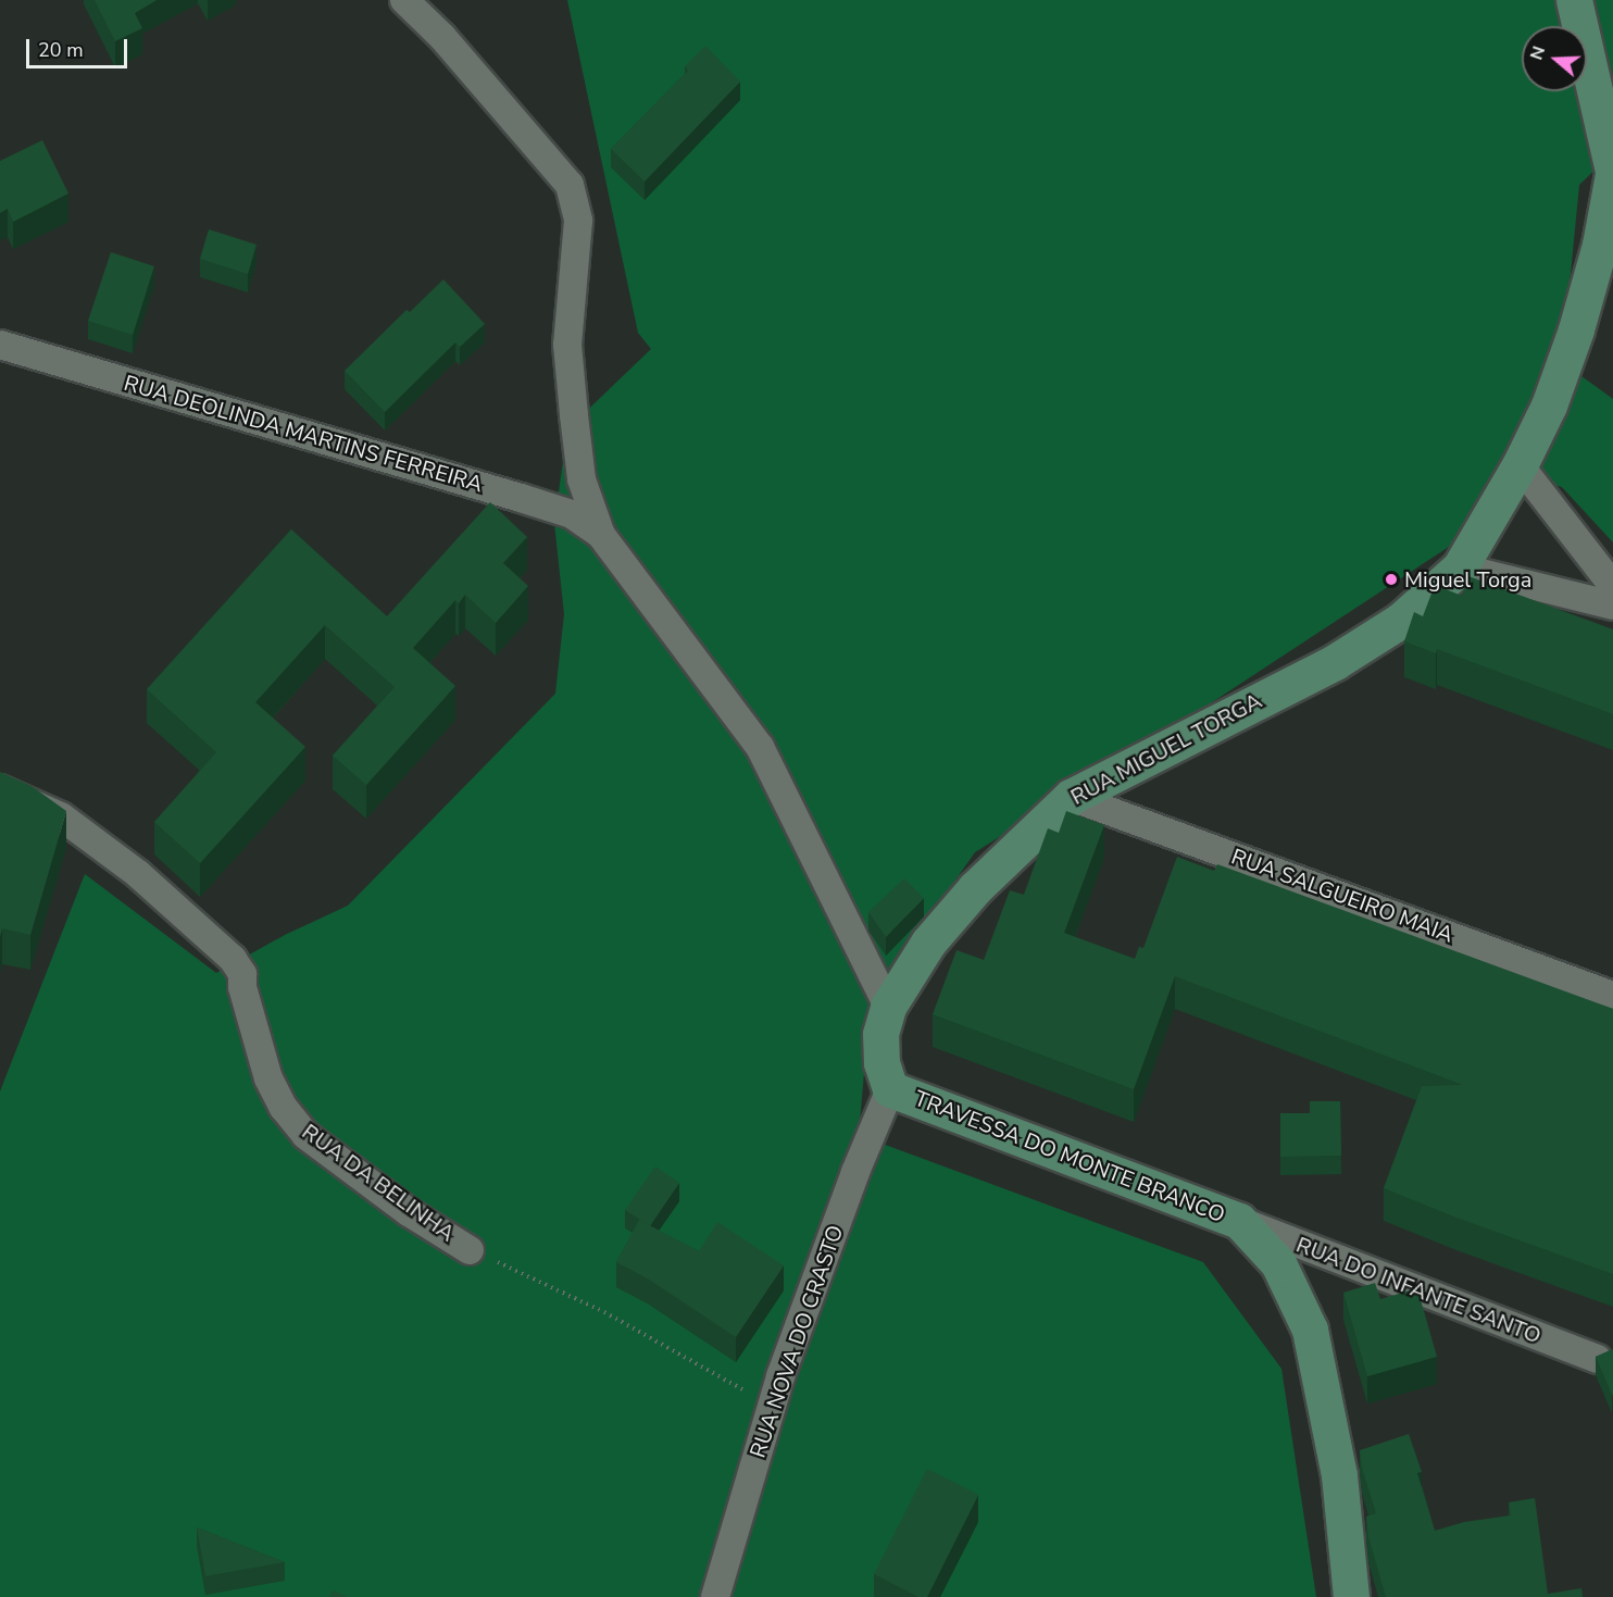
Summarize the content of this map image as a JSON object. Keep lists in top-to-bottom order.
{
  "streets": {
    "street": [
      "RUA DEOLINDA MARTINS FERREIRA",
      "RUA MIGUEL TORGA",
      "RUA SALGUEIRO MAIA",
      "TRAVESSA DO MONTE BRANCO",
      "RUA DA BELINHA",
      "RUA DO INFANTE SANTO",
      "RUA NOVA DO CRASTO"
    ]
  },
  "crossings": [
    ["RUA MIGUEL TORGA", "RUA SALGUEIRO MAIA"],
    ["RUA MIGUEL TORGA", "TRAVESSA DO MONTE BRANCO"],
    ["RUA MIGUEL TORGA", "RUA NOVA DO CRASTO"],
    ["TRAVESSA DO MONTE BRANCO", "RUA DO INFANTE SANTO"],
    ["TRAVESSA DO MONTE BRANCO", "RUA NOVA DO CRASTO"],
    ["RUA DA BELINHA", "RUA NOVA DO CRASTO"]
  ],
  "places": ["Miguel Torga"],
  "scale_bar": "20 m",
  "north": "left"
}
